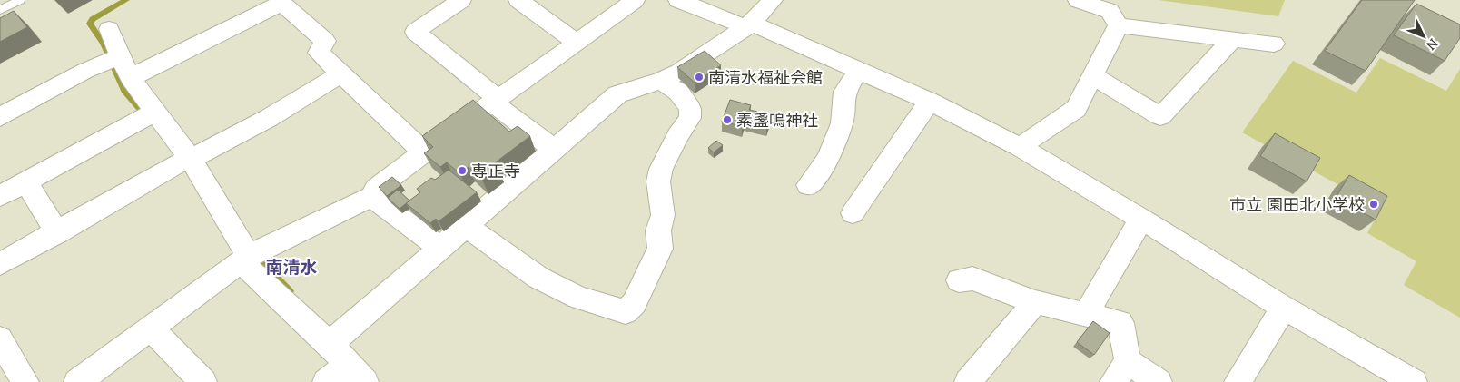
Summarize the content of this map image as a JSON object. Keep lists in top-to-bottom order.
{
  "districts": ["南清水"],
  "places": [
    "南清水福祉会館",
    "素盞嗚神社",
    "専正寺",
    "市立 園田北小学校"
  ],
  "north": "bottom right"
}
